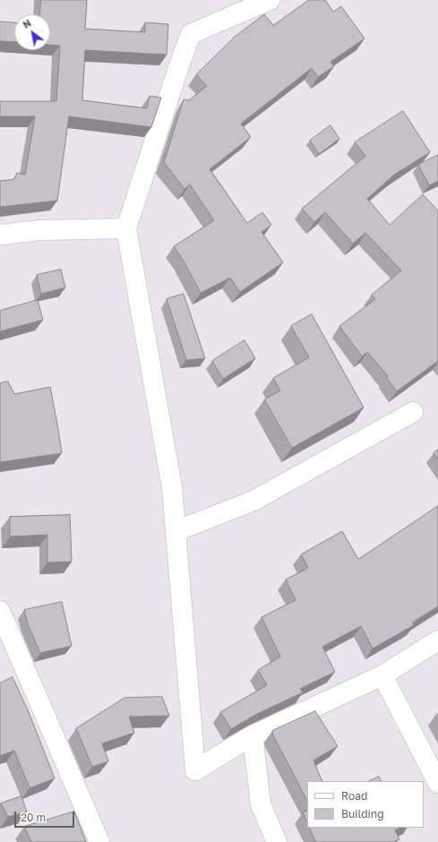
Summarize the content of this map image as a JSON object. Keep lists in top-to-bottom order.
{
  "legend": ["Road", "Building"],
  "scale_bar": "20 m",
  "north": "top left"
}
